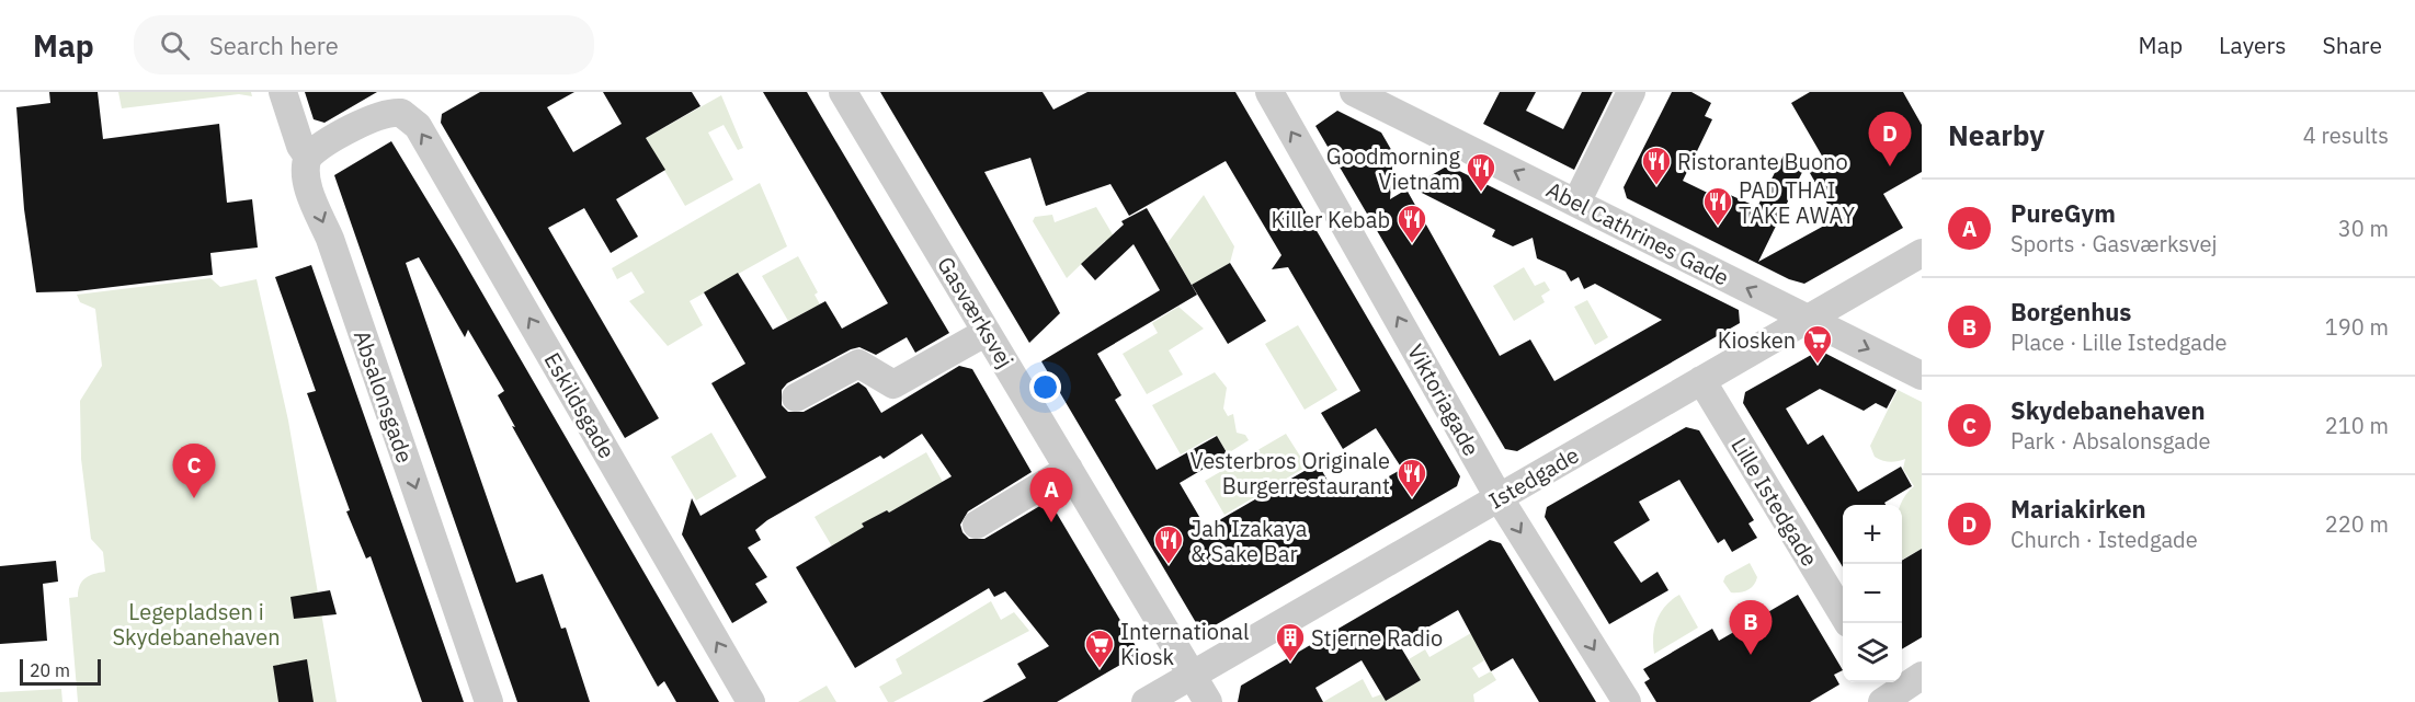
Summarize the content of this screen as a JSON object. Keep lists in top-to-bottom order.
{
  "streets": {
    "street": [
      "Abel Cathrines Gade",
      "Gasværksvej",
      "Absalonsgade",
      "Viktoriagade",
      "Eskildsgade",
      "Istedgade",
      "Lille Istedgade"
    ]
  },
  "crossings": [
    ["Abel Cathrines Gade", "Istedgade"],
    ["Gasværksvej", "Istedgade"],
    ["Absalonsgade", "Eskildsgade"],
    ["Viktoriagade", "Istedgade"],
    ["Istedgade", "Lille Istedgade"]
  ],
  "one_way": ["Absalonsgade", "Eskildsgade"],
  "parks": ["Legepladsen i Skydebanehaven"],
  "places": {
    "restaurant": [
      "Ristorante Buono",
      "Goodmorning Vietnam",
      "PAD THAI TAKE AWAY",
      "Killer Kebab",
      "Vesterbros Originale Burgerrestaurant",
      "Jah Izakaya & Sake Bar"
    ],
    "supermarket": ["Kiosken", "International Kiosk"],
    "building": ["Stjerne Radio"]
  },
  "scale_bar": "20 m",
  "page": {
    "header": "Map",
    "search": "Search here",
    "nav": ["Map", "Layers", "Share"],
    "heading": ["Nearby", "4 results"],
    "pins": [
      "D",
      "C",
      "A",
      "B"
    ],
    "list": [
      {
        "mark": "A",
        "name": "PureGym",
        "note": "Sports · Gasværksvej",
        "value": "30 m"
      },
      {
        "mark": "B",
        "name": "Borgenhus",
        "note": "Place · Lille Istedgade",
        "value": "190 m"
      },
      {
        "mark": "C",
        "name": "Skydebanehaven",
        "note": "Park · Absalonsgade",
        "value": "210 m"
      },
      {
        "mark": "D",
        "name": "Mariakirken",
        "note": "Church · Istedgade",
        "value": "220 m"
      }
    ],
    "map_buttons": ["+", "−"],
    "scale": "20 m"
  }
}
